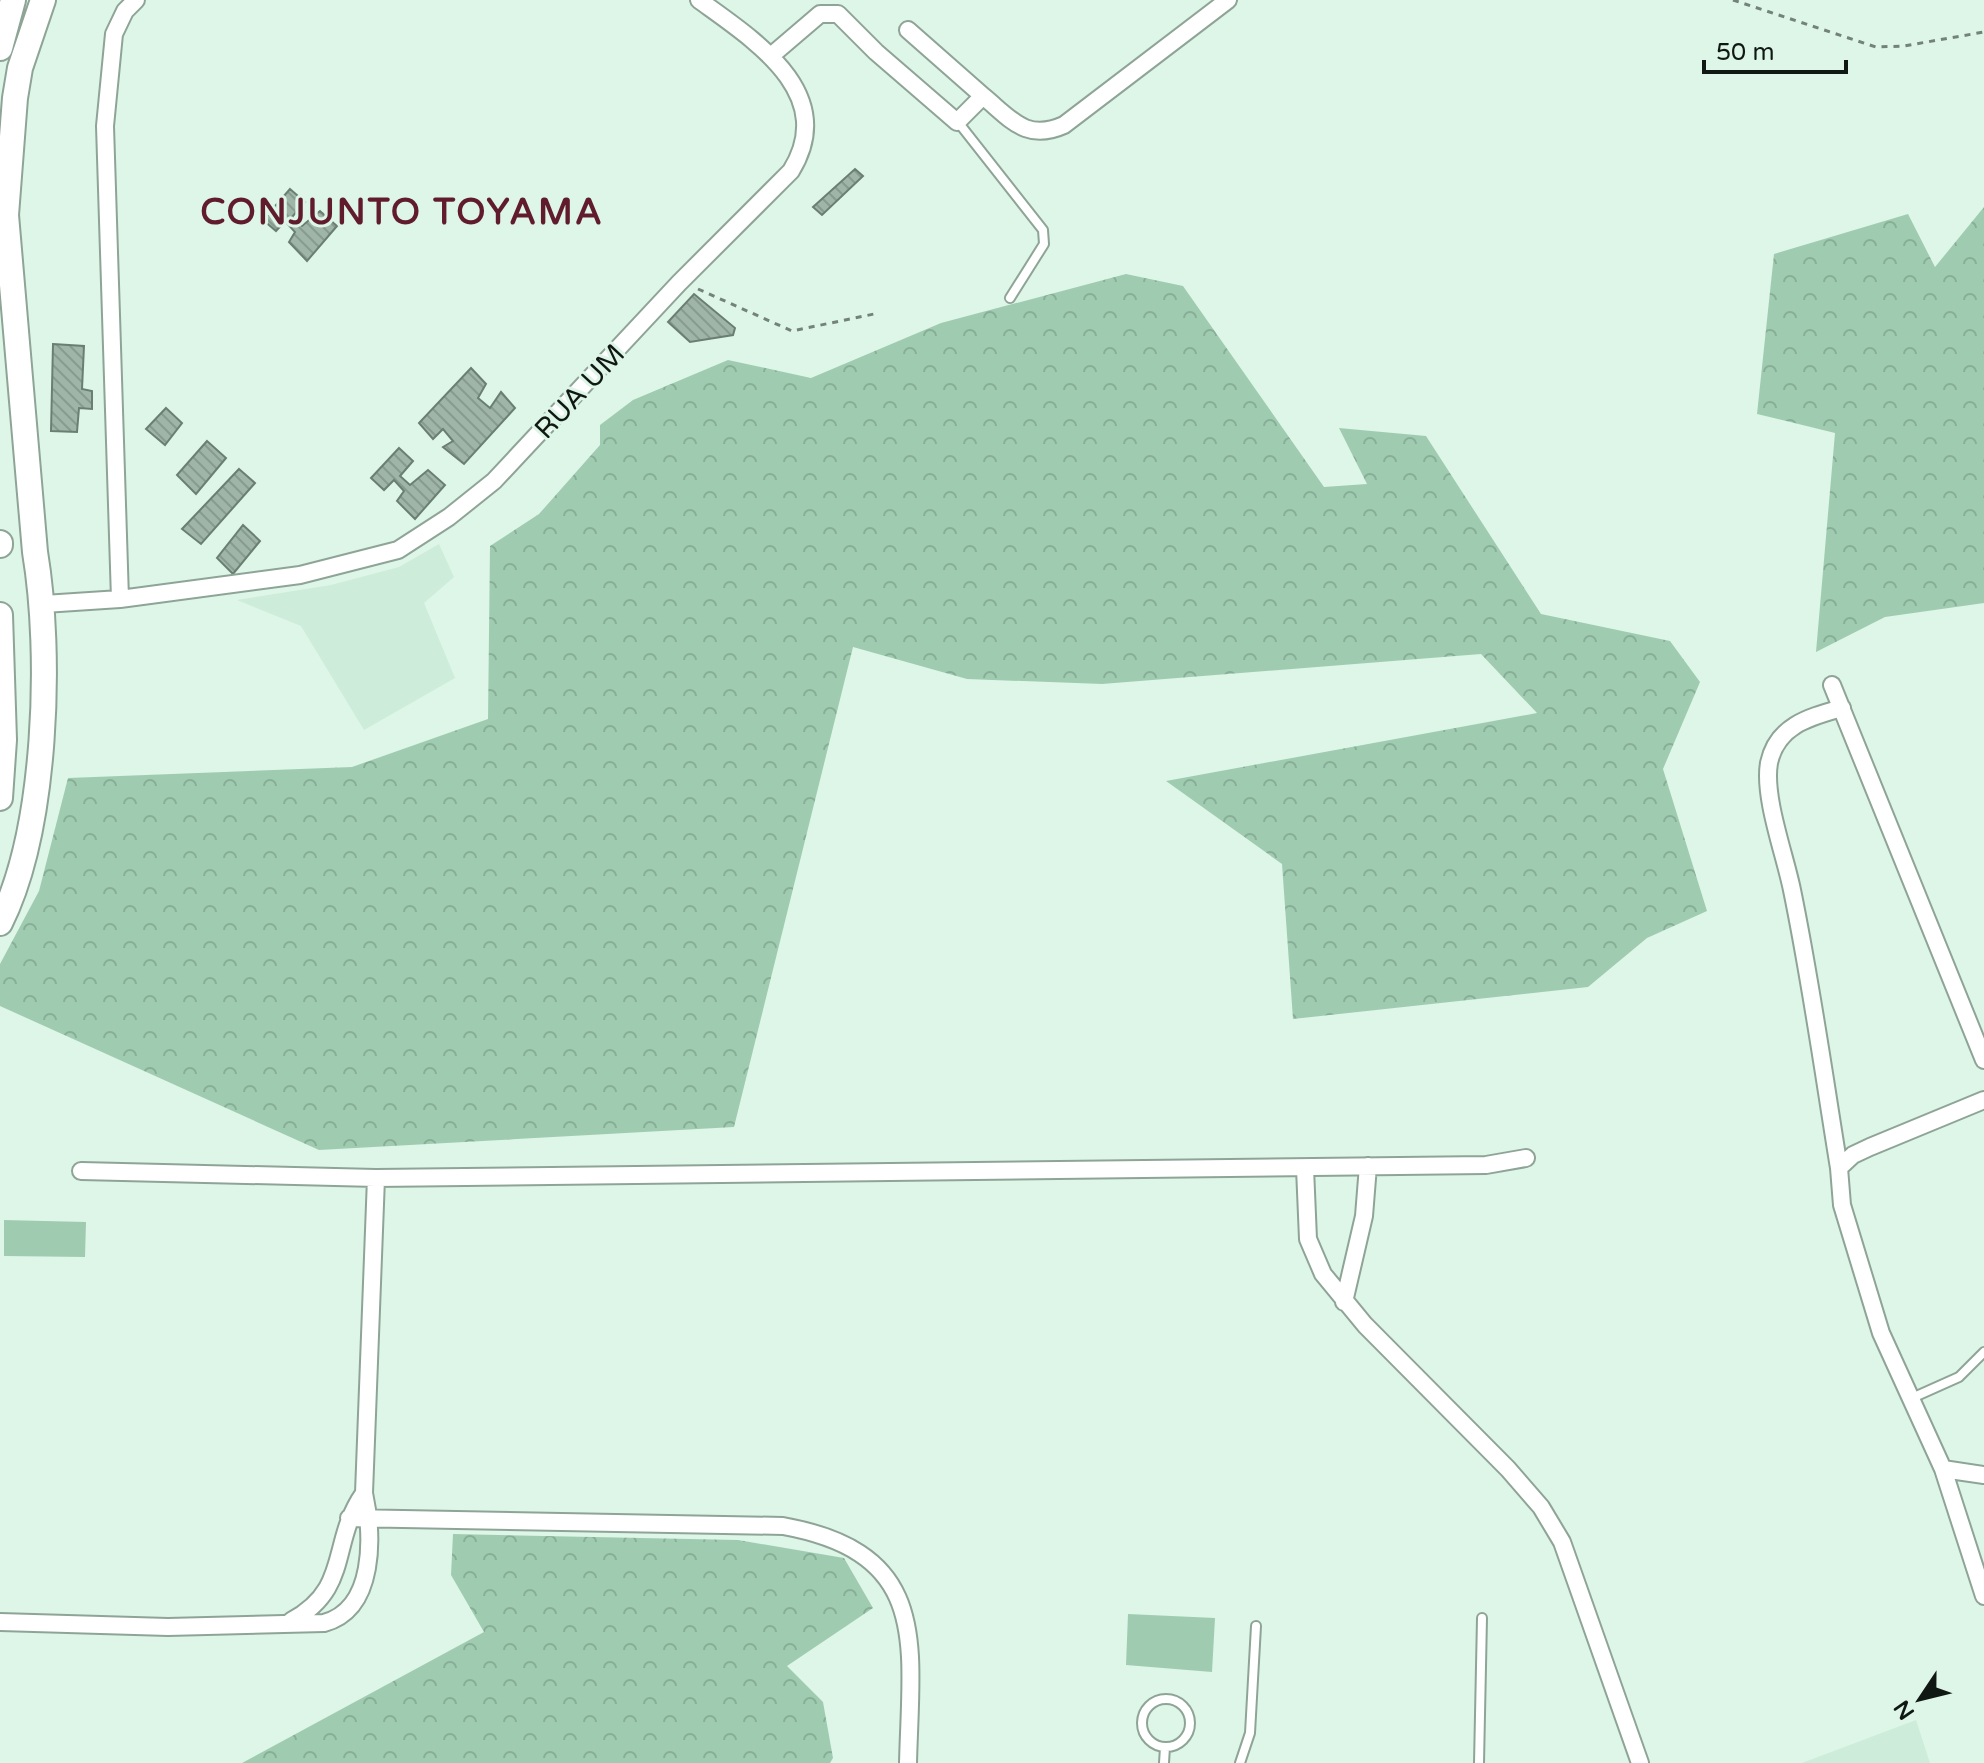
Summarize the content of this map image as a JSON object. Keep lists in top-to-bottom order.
{
  "streets": {
    "street": ["RUA UM"]
  },
  "districts": ["CONJUNTO TOYAMA"],
  "scale_bar": "50 m",
  "north": "bottom left"
}
